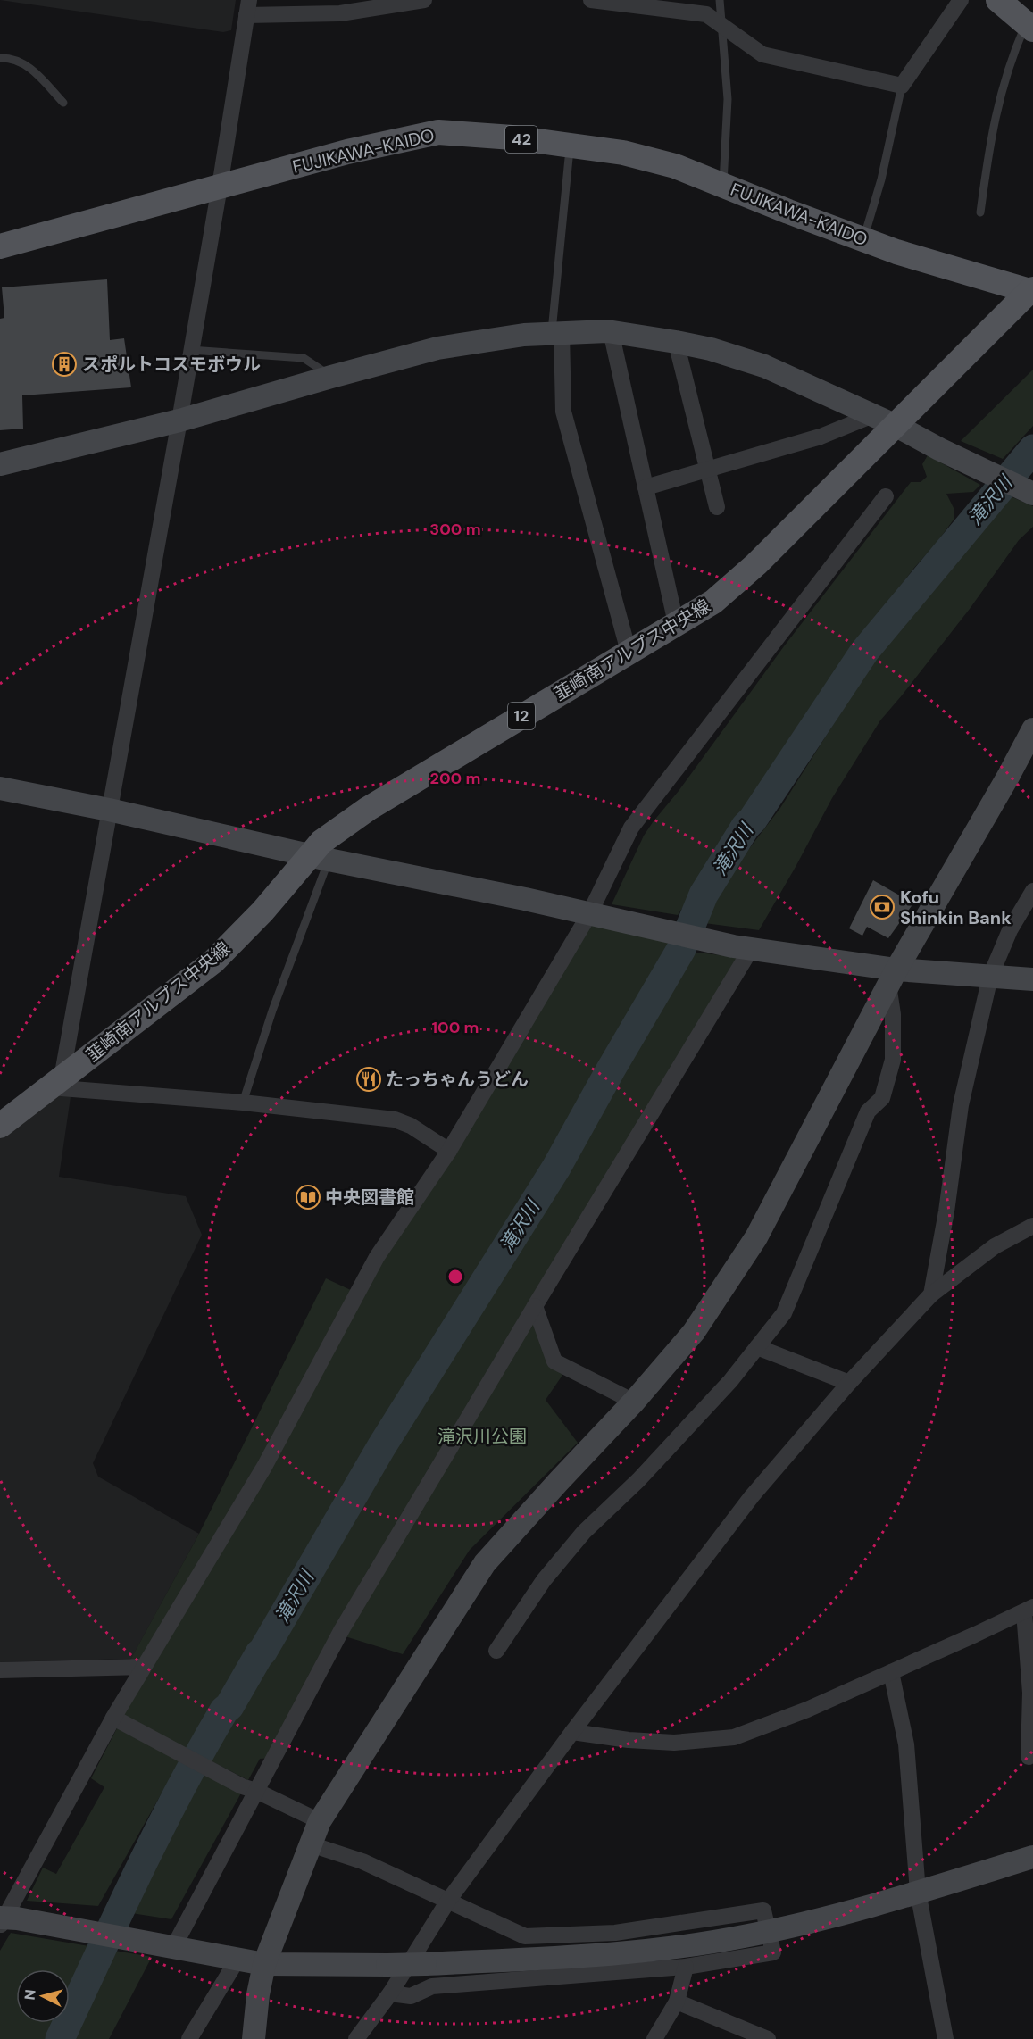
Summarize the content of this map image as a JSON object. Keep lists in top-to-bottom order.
{
  "streets": {
    "main road": [
      "42",
      "FUJIKAWA-KAIDO",
      "韮崎南アルプス中央線",
      "12"
    ]
  },
  "crossings": [
    ["FUJIKAWA-KAIDO", "韮崎南アルプス中央線"]
  ],
  "water": ["滝沢川"],
  "parks": ["滝沢川公園"],
  "places": {
    "building": ["スポルトコスモボウル"],
    "bank": ["Kofu Shinkin Bank"],
    "restaurant": ["たっちゃんうどん"],
    "library": ["中央図書館"]
  },
  "north": "left",
  "rings": ["300 m", "200 m", "100 m"]
}
